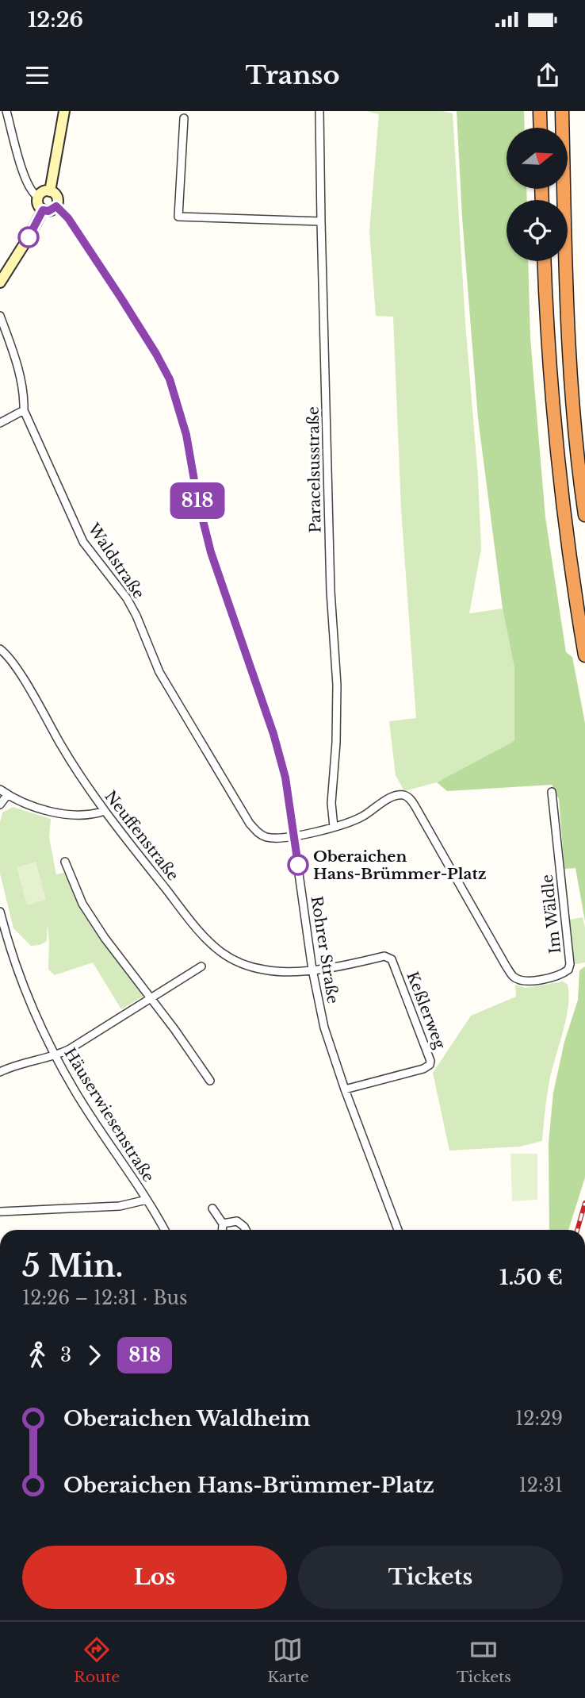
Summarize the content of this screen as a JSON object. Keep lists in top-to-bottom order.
{
  "streets": {
    "street": [
      "Paracelsusstraße",
      "Waldstraße",
      "Neuffenstraße",
      "Im Wäldle",
      "Rohrer Straße",
      "Keßlerweg",
      "Häuserwiesenstraße"
    ]
  },
  "crossings": [
    ["Paracelsusstraße", "Waldstraße"],
    ["Waldstraße", "Im Wäldle"],
    ["Waldstraße", "Rohrer Straße"],
    ["Neuffenstraße", "Rohrer Straße"],
    ["Neuffenstraße", "Keßlerweg"],
    ["Rohrer Straße", "Keßlerweg"]
  ],
  "places": ["Oberaichen Hans-Brümmer-Platz"],
  "lines": ["bus line 818"],
  "north": "right",
  "page": {
    "status": "12:26",
    "header": "Transo",
    "on_map": "818",
    "heading": ["5 Min.", "12:26 – 12:31 · Bus", "1.50 €"],
    "legs": ["3", "818"],
    "list": [
      {
        "name": "Oberaichen Waldheim",
        "value": "12:29"
      },
      {
        "name": "Oberaichen Hans-Brümmer-Platz",
        "value": "12:31"
      }
    ],
    "buttons": ["Los", "Tickets"],
    "tabs": ["Route", "Karte", "Tickets"]
  }
}
